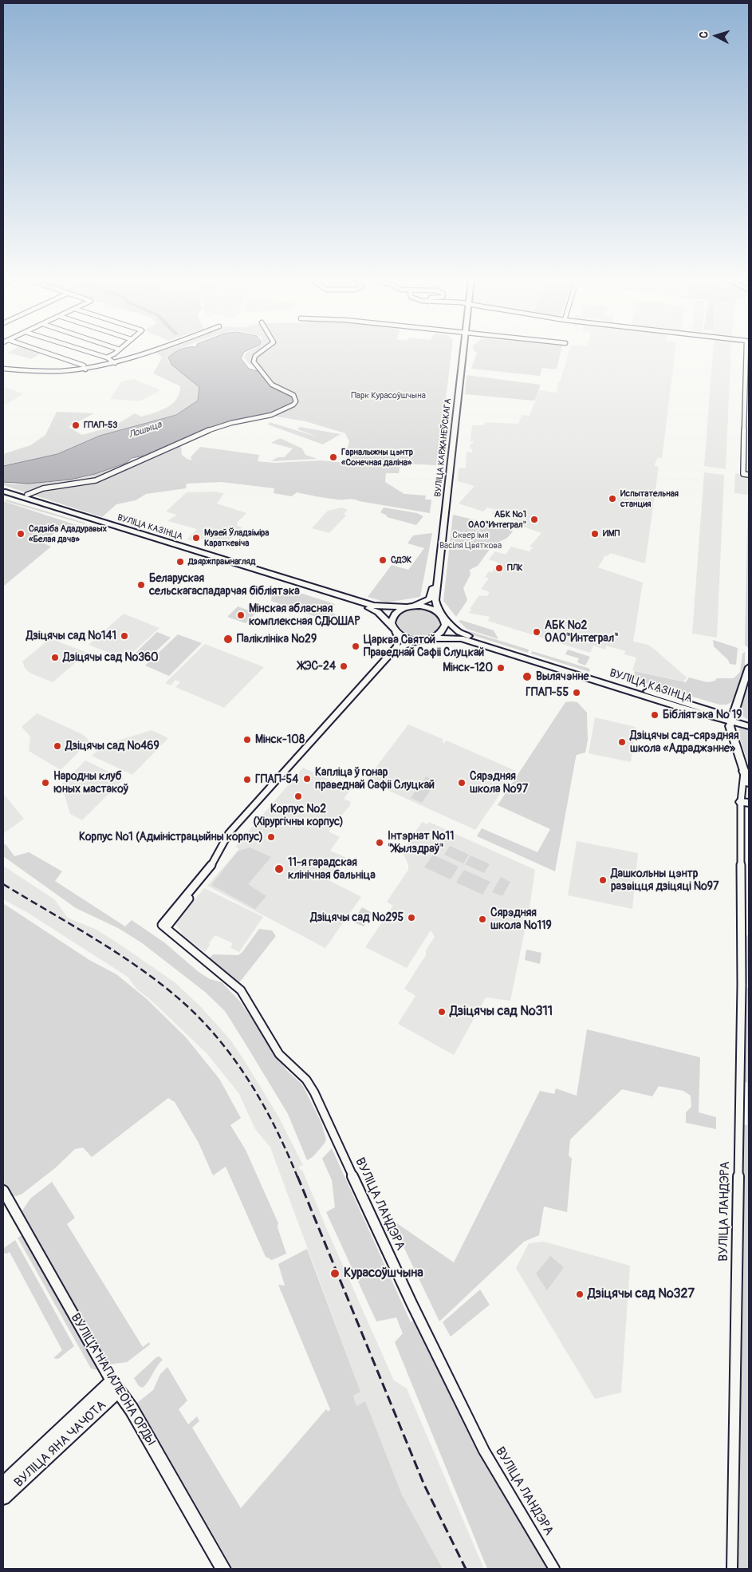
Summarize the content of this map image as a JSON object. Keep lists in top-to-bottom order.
{
  "streets": {
    "main road": [
      "ВУЛІЦА КАРЖАНЕЎСКАГА",
      "ВУЛІЦА КАЗІНЦА",
      "ВУЛІЦА НАПАЛЕОНА ОРДЫ",
      "ВУЛІЦА ЯНА ЧАЧОТА"
    ],
    "street": ["ВУЛІЦА ЛАНДЭРА"]
  },
  "crossings": [
    ["ВУЛІЦА КАРЖАНЕЎСКАГА", "ВУЛІЦА КАЗІНЦА"],
    ["ВУЛІЦА НАПАЛЕОНА ОРДЫ", "ВУЛІЦА ЯНА ЧАЧОТА"]
  ],
  "water": ["Лошыца"],
  "parks": ["Парк Курасоўшчына", "Сквер імя Васіля Цвяткова"],
  "places": [
    "ГПАП-53",
    "Гарналыжны цэнтр «Сонечная даліна»",
    "Испытательная станция",
    "АБК №1 ОАО\"Интеграл\"",
    "Сядзіба Ададуравых «Белая дача»",
    "ИМП",
    "Музей Ўладзіміра Караткевіча",
    "СДЭК",
    "Дзяржпрамнагляд",
    "ПЛК",
    "Беларуская сельскагаспадарчая бібліятэка",
    "Мінская абласная комплексная СДЮШАР",
    "АБК №2 ОАО\"Интеграл\"",
    "Дзіцячы сад №141",
    "Паліклініка №29",
    "Царква Святой Праведнай Сафіі Слуцкай",
    "Дзіцячы сад №360",
    "ЖЭС-24",
    "Мінск-120",
    "Вылячэнне",
    "ГПАП-55",
    "Бібліятэка № 19",
    "Мінск-108",
    "Дзіцячы сад-сярэдняя школа «Адраджэнне»",
    "Дзіцячы сад №469",
    "Капліца ў гонар праведнай Сафіі Слуцкай",
    "ГПАП-54",
    "Народны клуб юных мастакоў",
    "Сярэдняя школа №97",
    "Корпус №2 (Хірургічны корпус)",
    "Корпус №1 (Адміністрацыйны корпус)",
    "Інтэрнат №11 \"Жылздраў\"",
    "11-я гарадская клінічная бальніца",
    "Дашкольны цэнтр развіцця дзіцяці №97",
    "Дзіцячы сад №295",
    "Сярэдняя школа №119",
    "Дзіцячы сад №311",
    "Курасоўшчына",
    "Дзіцячы сад №327"
  ],
  "north": "left"
}
